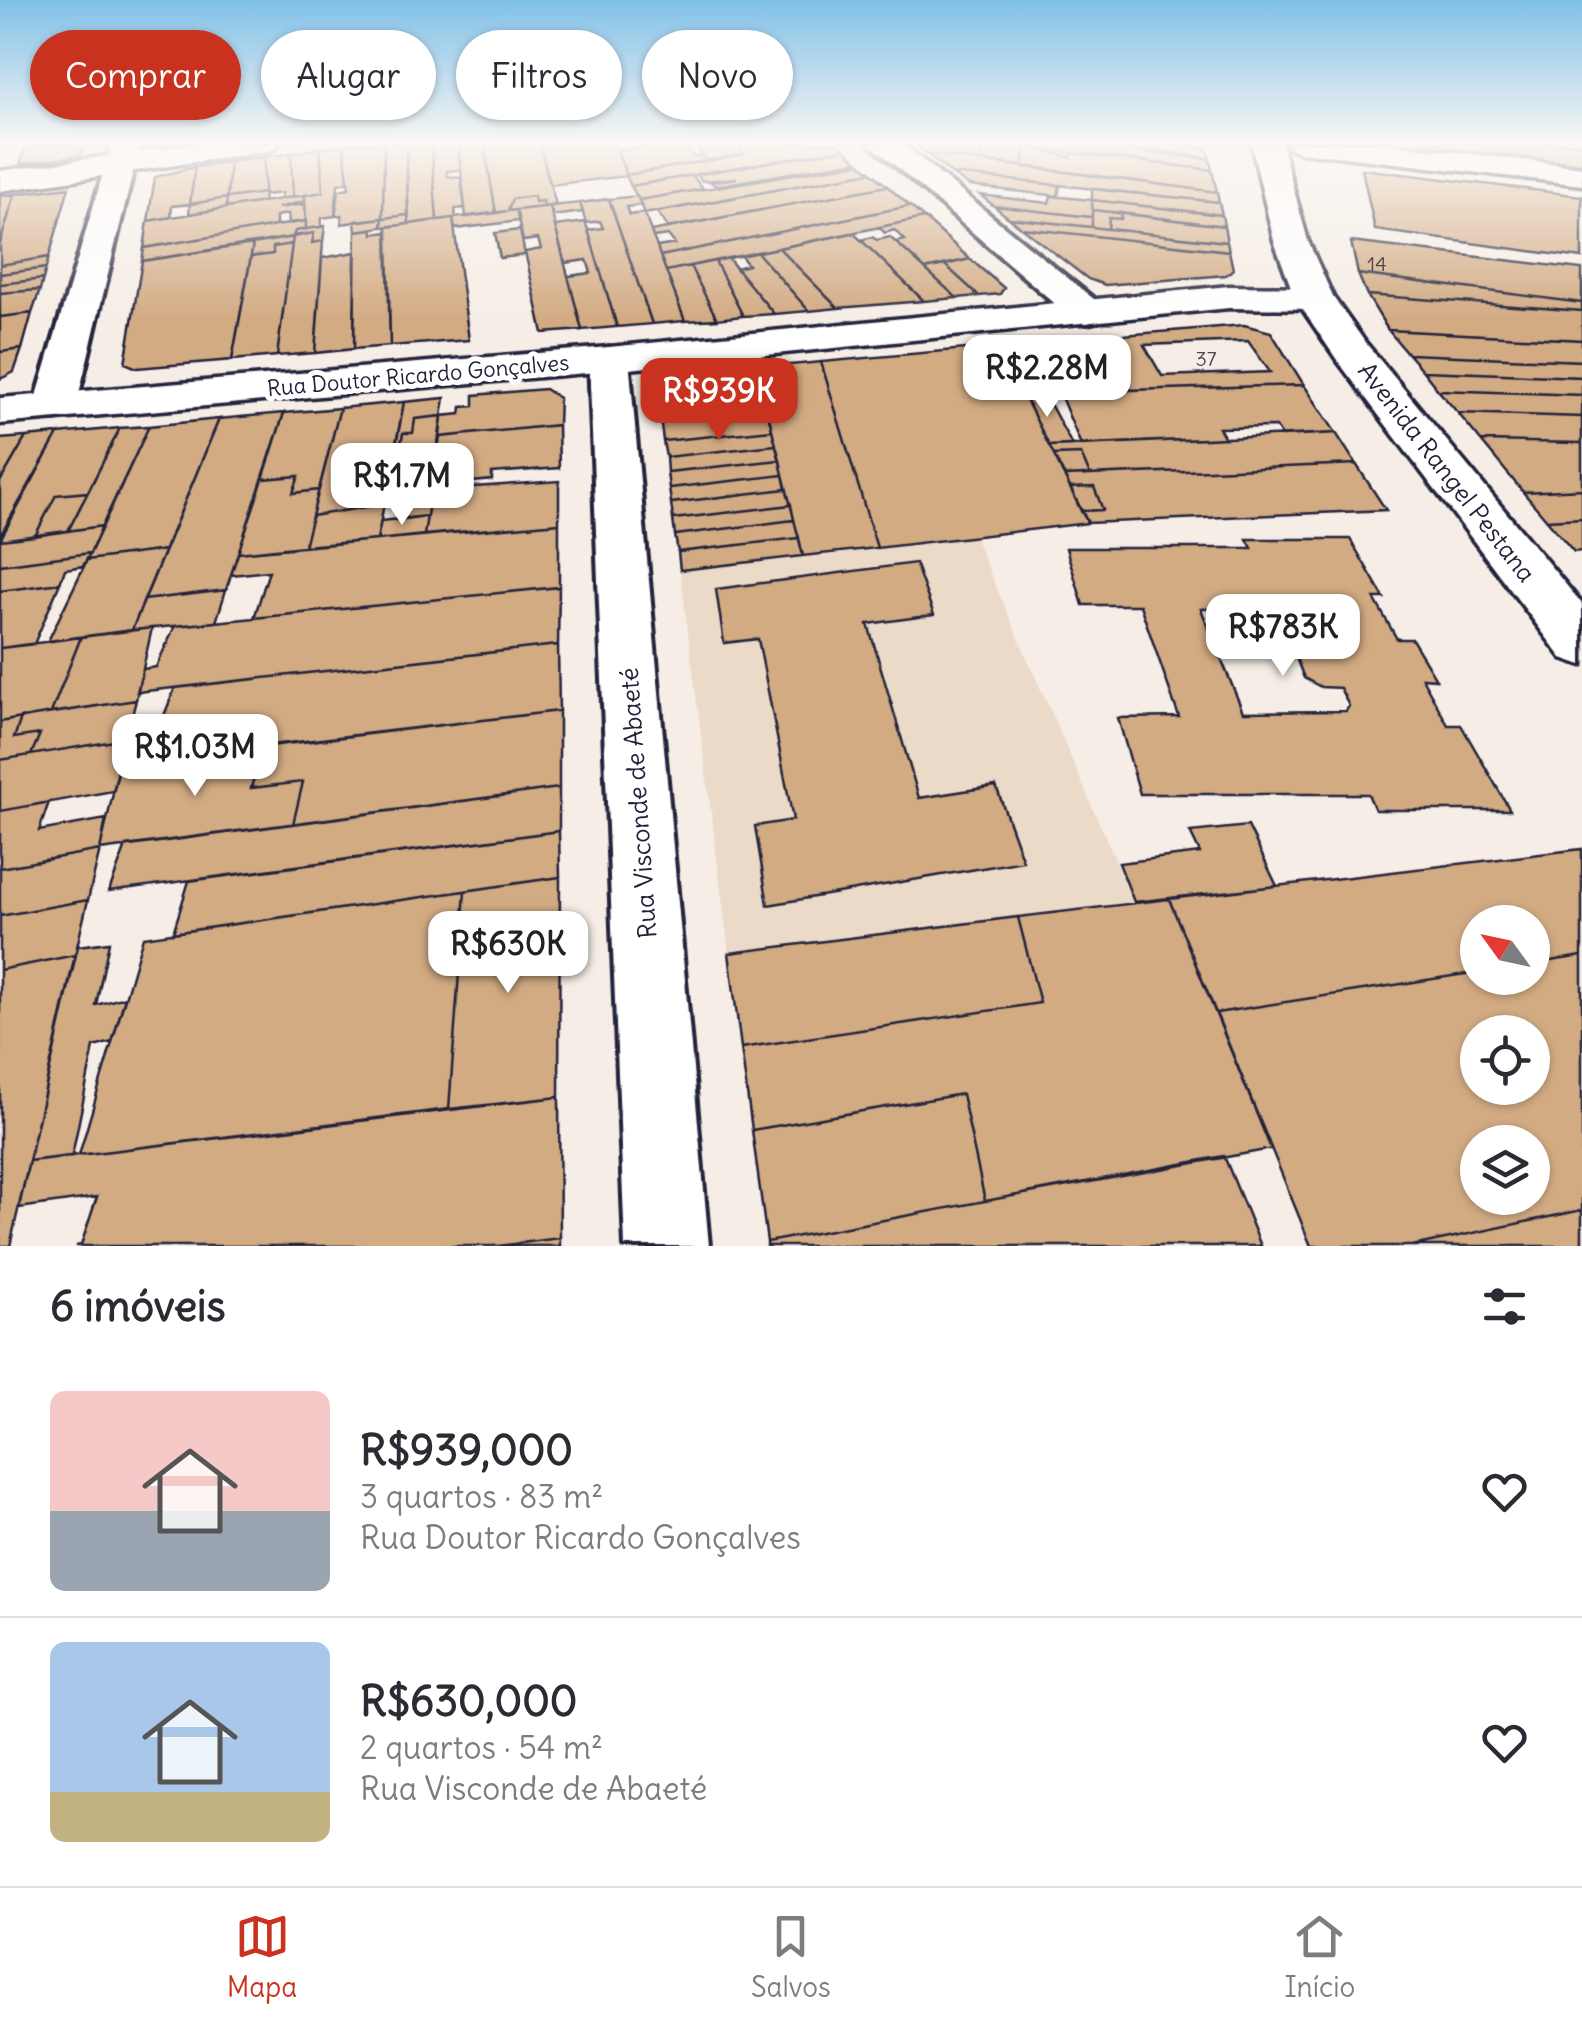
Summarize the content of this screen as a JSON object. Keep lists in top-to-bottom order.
{
  "streets": {
    "street": ["Rua Doutor Ricardo Gonçalves", "Avenida Rangel Pestana", "Rua Visconde de Abaeté"]
  },
  "crossings": [
    ["Rua Doutor Ricardo Gonçalves", "Avenida Rangel Pestana"],
    ["Rua Doutor Ricardo Gonçalves", "Rua Visconde de Abaeté"]
  ],
  "house_numbers": ["14", "37"],
  "north": "top left",
  "page": {
    "chip": [
      "Comprar",
      "Alugar",
      "Filtros",
      "Novo"
    ],
    "price": [
      "R$2.28M",
      "R$939K",
      "R$1.7M",
      "R$783K",
      "R$1.03M",
      "R$630K"
    ],
    "heading": "6 imóveis",
    "list": [
      {
        "name": "R$939,000",
        "note": "3 quartos · 83 m² · Rua Doutor Ricardo Gonçalves"
      },
      {
        "name": "R$630,000",
        "note": "2 quartos · 54 m² · Rua Visconde de Abaeté"
      }
    ],
    "tabs": ["Mapa", "Salvos", "Início"]
  }
}
